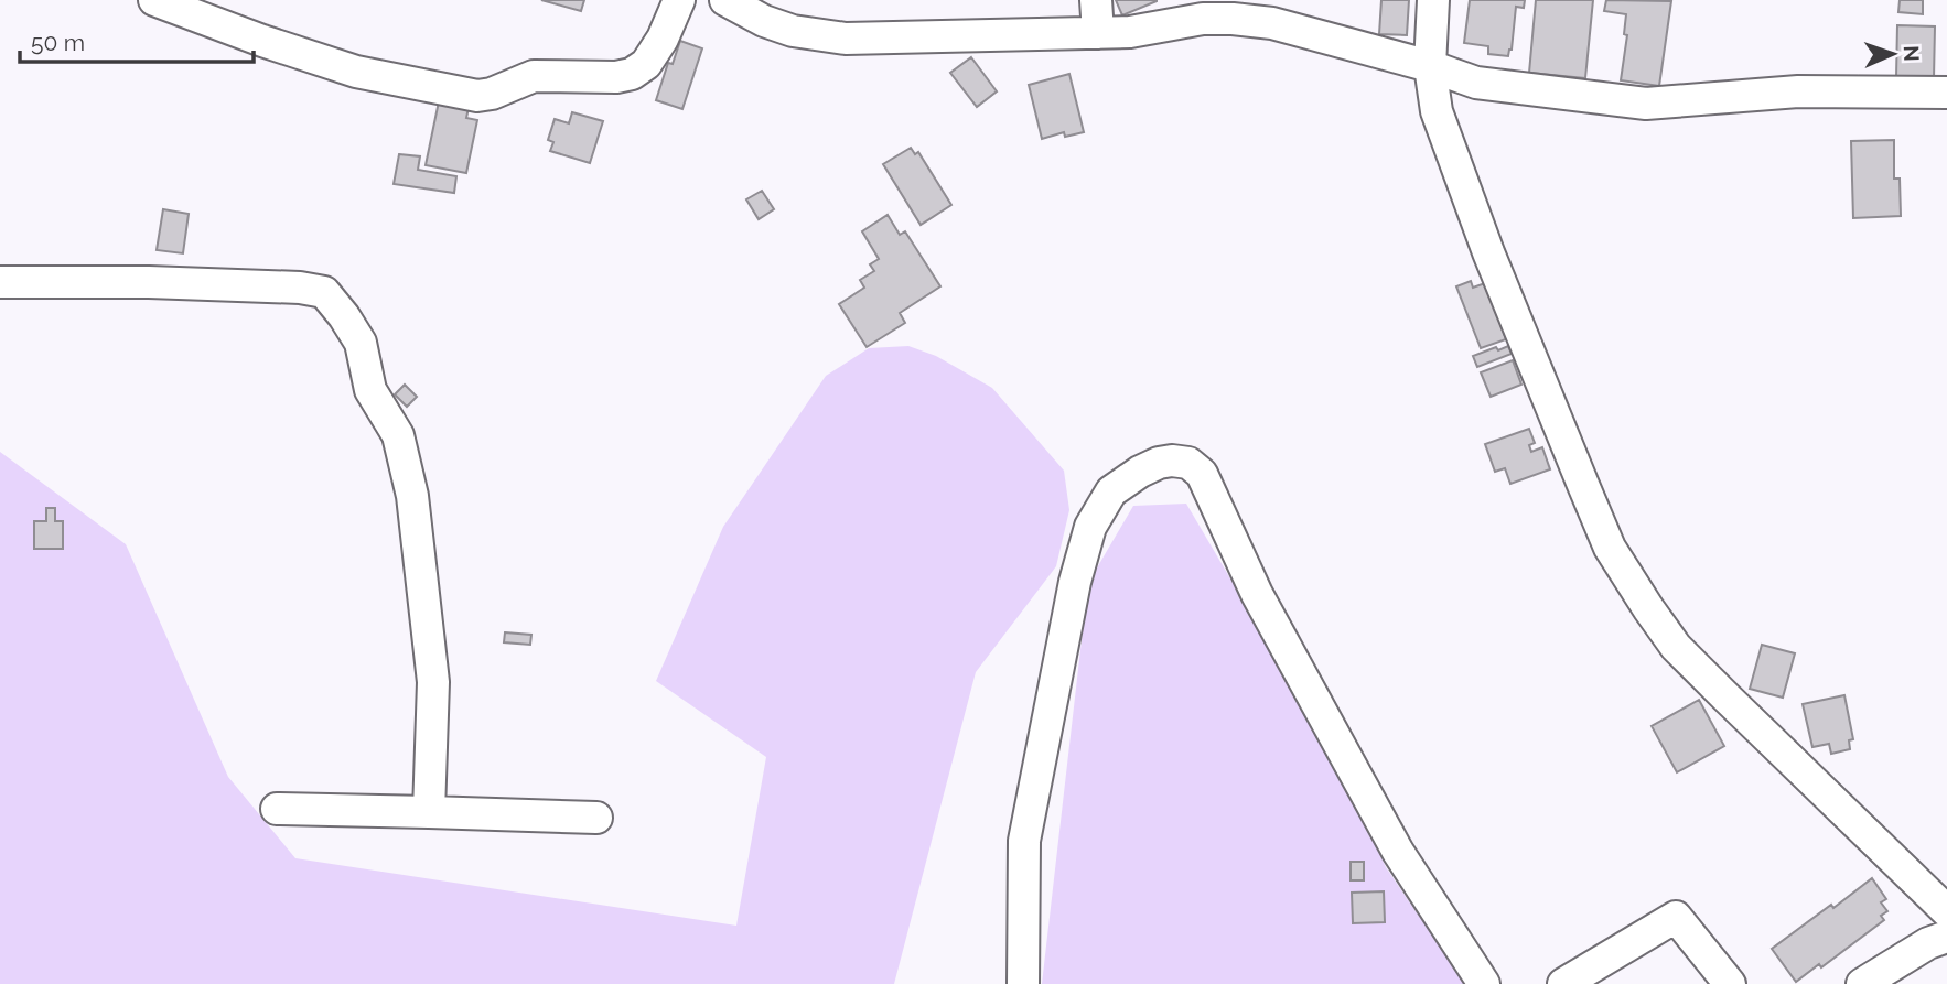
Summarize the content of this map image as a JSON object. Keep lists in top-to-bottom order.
{
  "scale_bar": "50 m",
  "north": "right"
}
